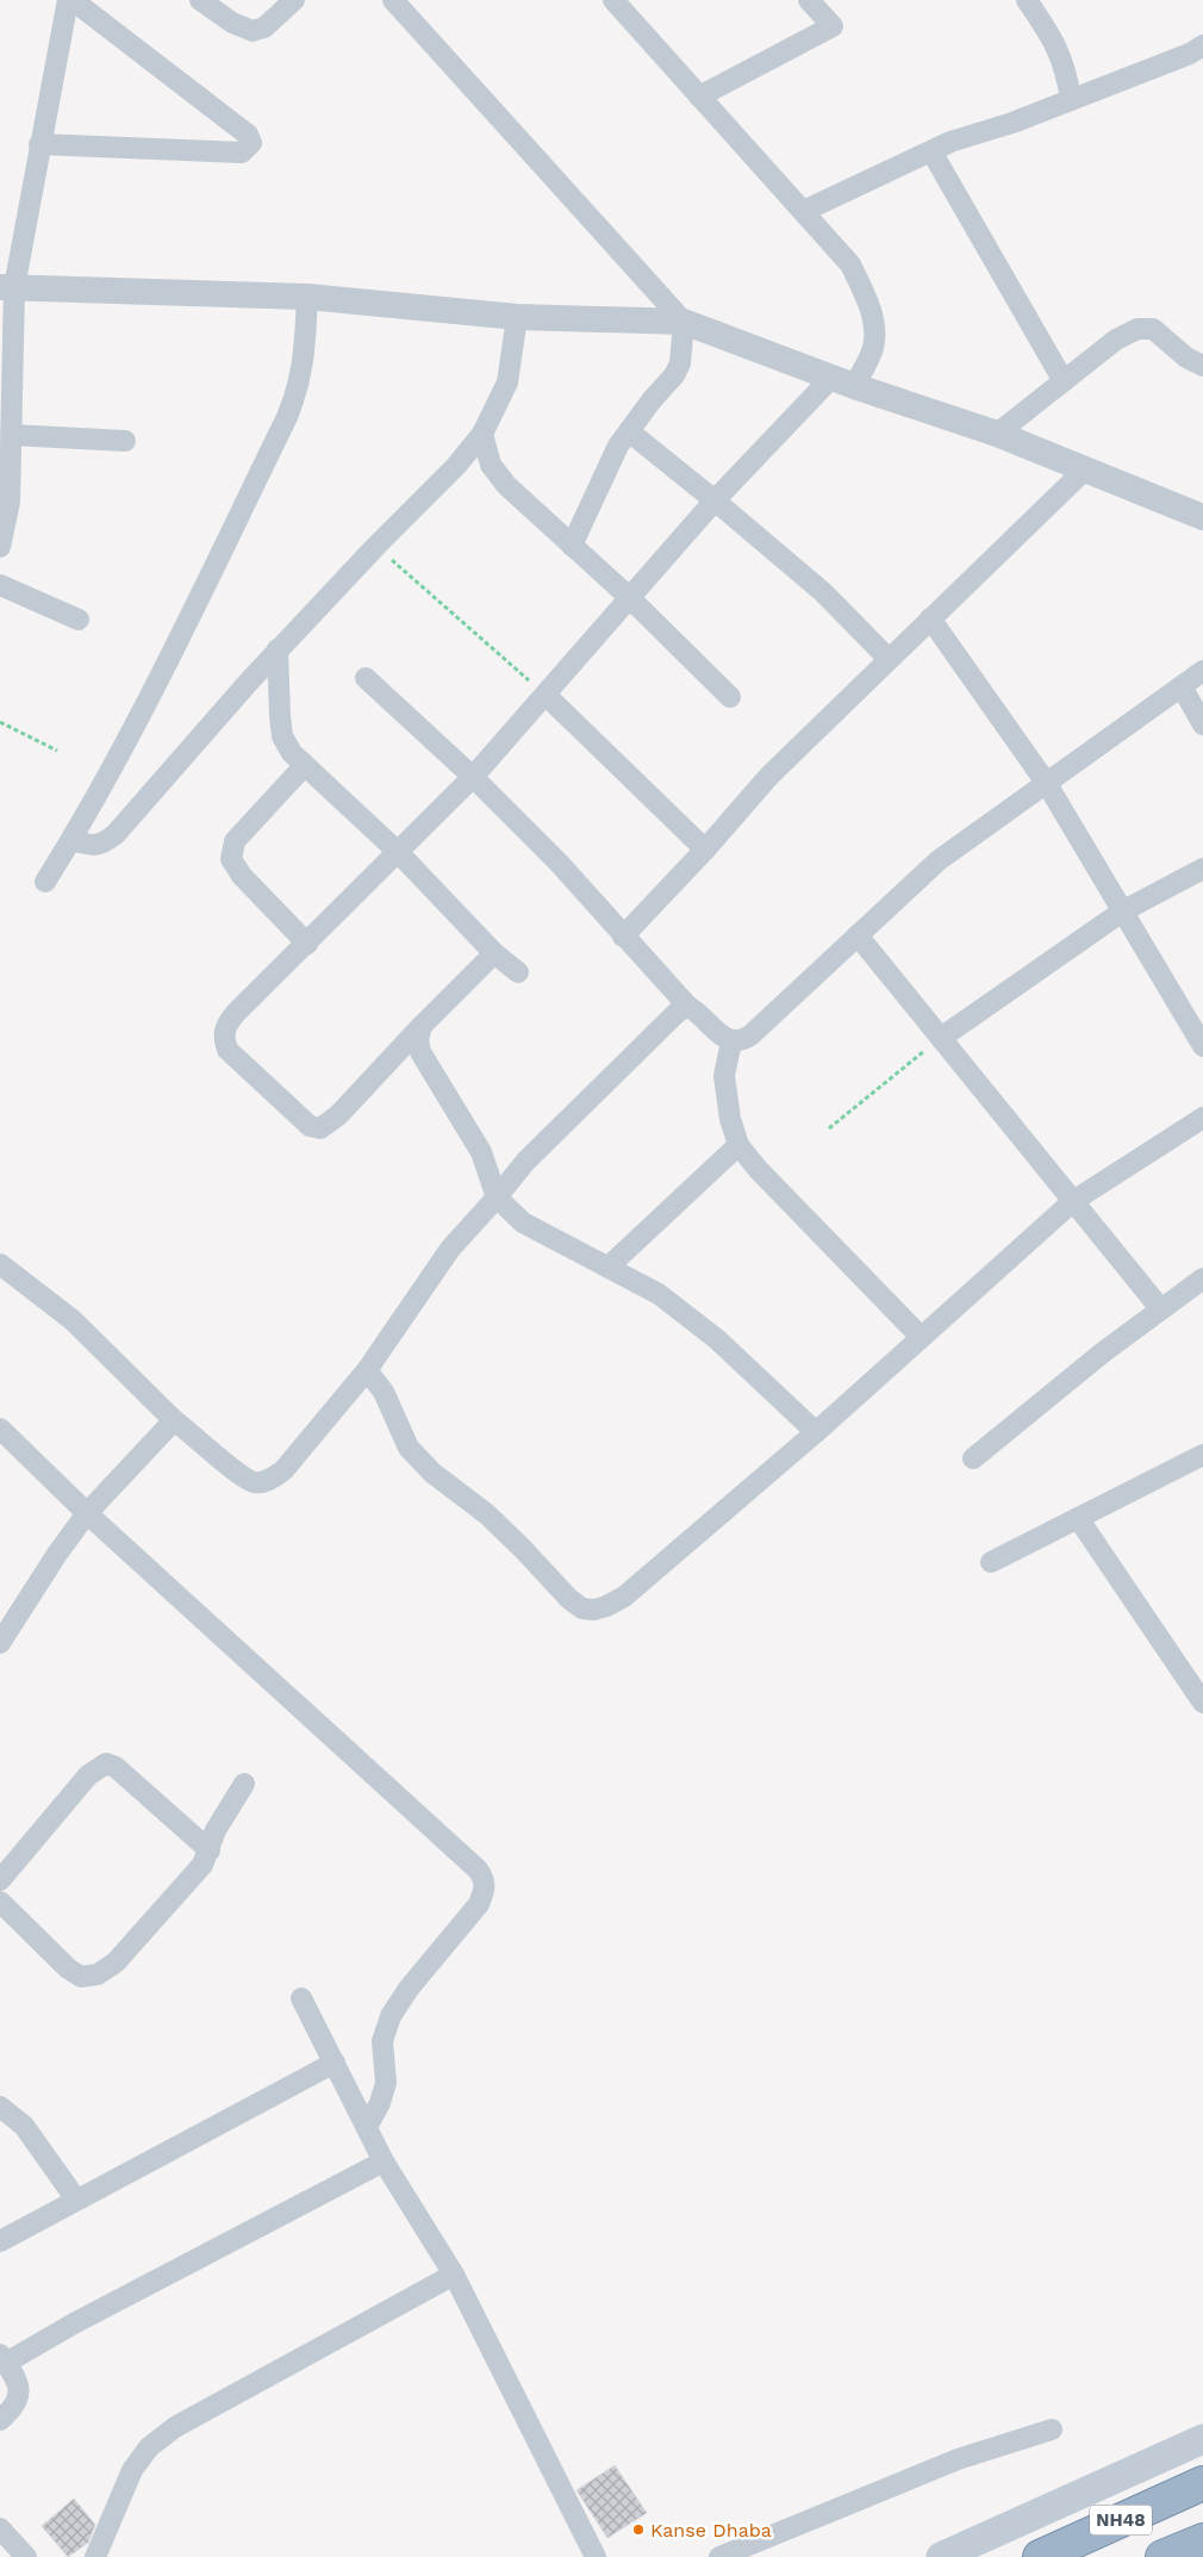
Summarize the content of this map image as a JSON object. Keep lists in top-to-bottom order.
{
  "streets": {
    "highway": ["NH48"]
  },
  "places": ["Kanse Dhaba"]
}
